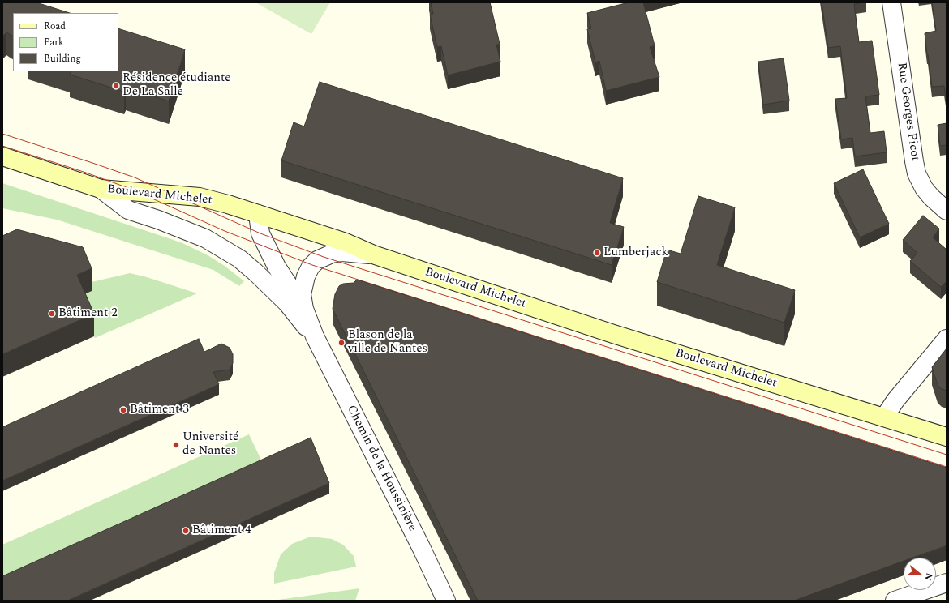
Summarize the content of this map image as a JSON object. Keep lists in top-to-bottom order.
{
  "streets": {
    "street": ["Rue Georges Picot", "Boulevard Michelet", "Chemin de la Houssinière"]
  },
  "crossings": [
    ["Boulevard Michelet", "Chemin de la Houssinière"]
  ],
  "places": [
    "Résidence étudiante De La Salle",
    "Lumberjack",
    "Bâtiment 2",
    "Blason de la ville de Nantes",
    "Bâtiment 3",
    "Université de Nantes",
    "Bâtiment 4"
  ],
  "legend": ["Road", "Park", "Building"],
  "north": "right"
}
